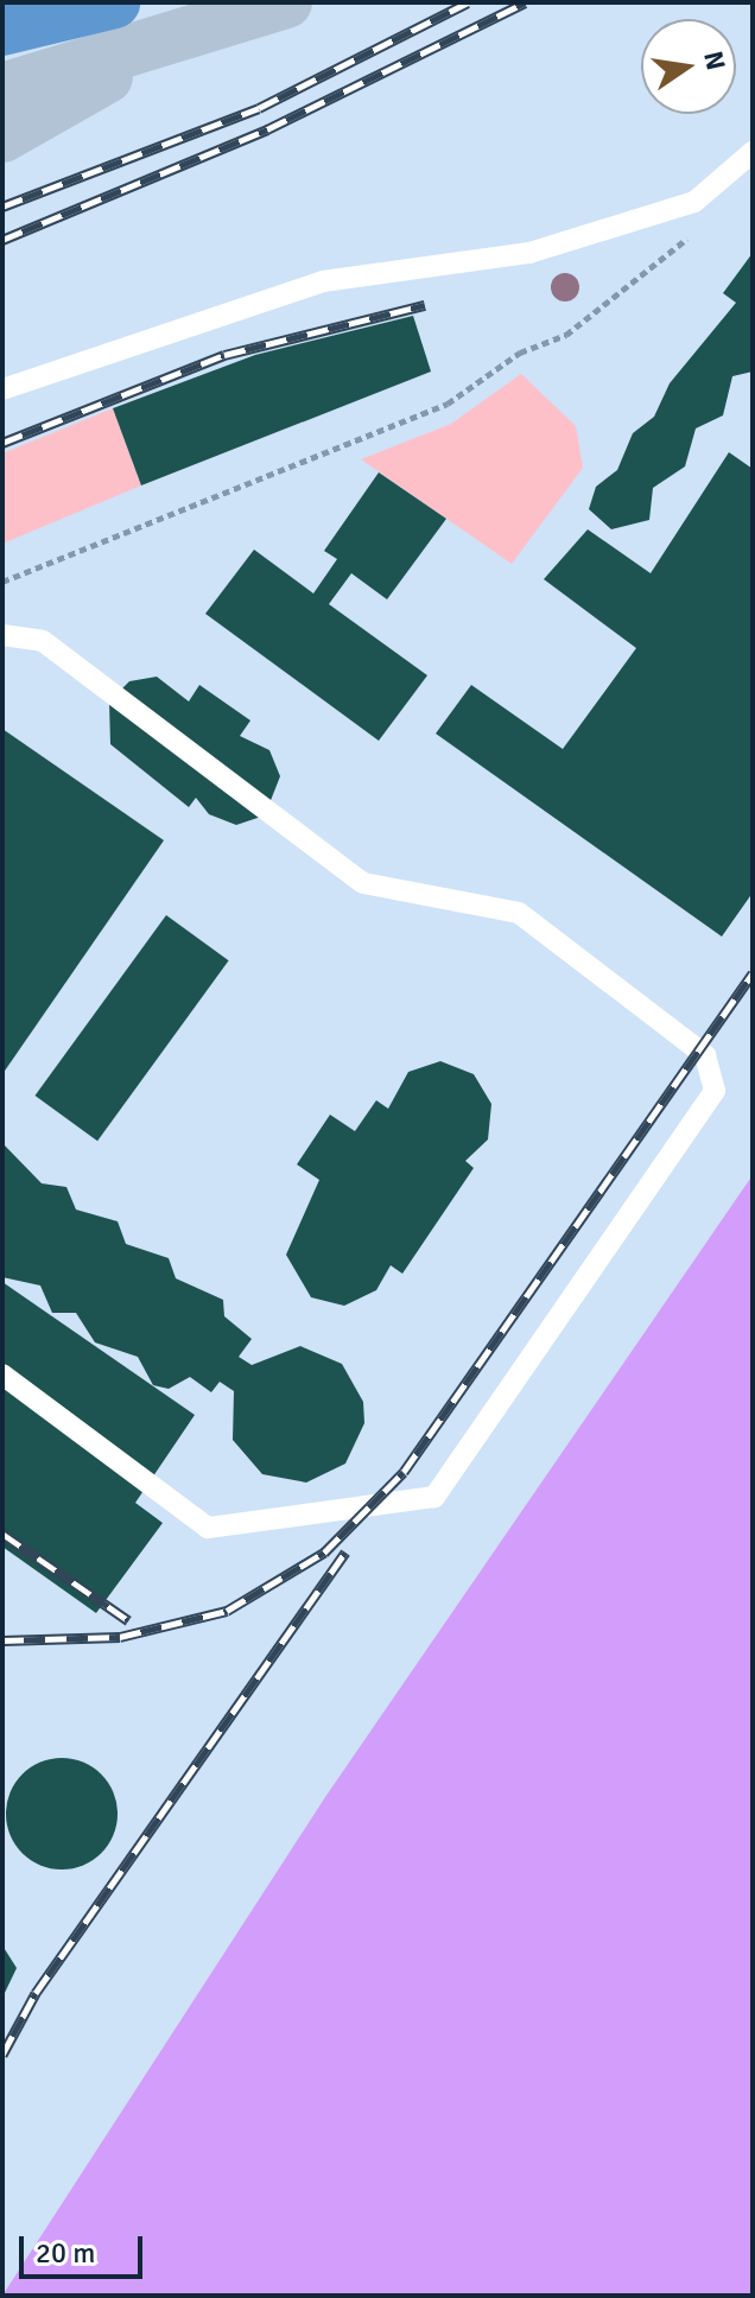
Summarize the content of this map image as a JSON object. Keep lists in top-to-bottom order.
{
  "scale_bar": "20 m",
  "north": "right"
}
